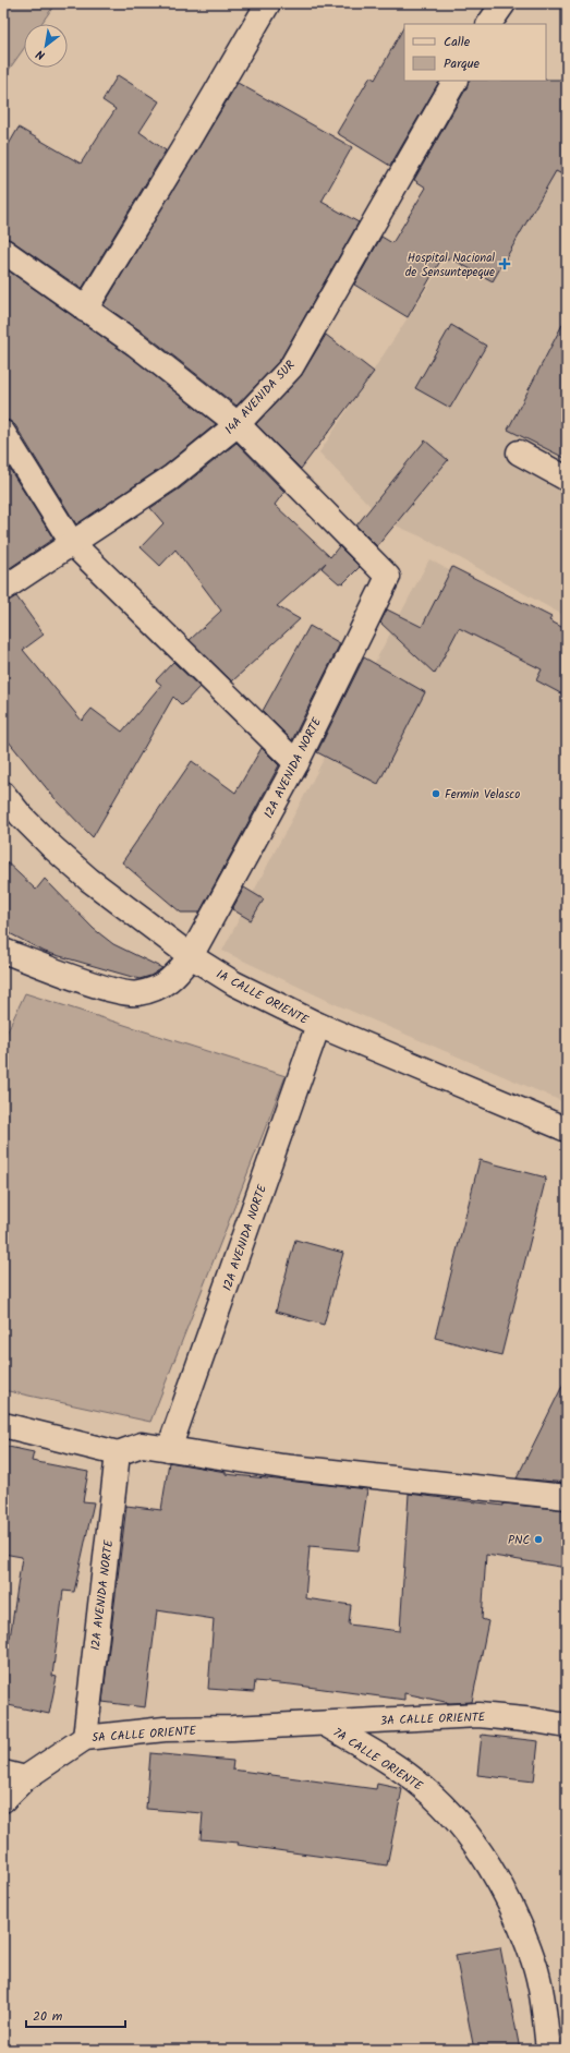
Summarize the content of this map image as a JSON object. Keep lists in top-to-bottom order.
{
  "streets": {
    "street": [
      "14A AVENIDA SUR",
      "12A AVENIDA NORTE",
      "1A CALLE ORIENTE",
      "3A CALLE ORIENTE",
      "5A CALLE ORIENTE",
      "7A CALLE ORIENTE"
    ]
  },
  "crossings": [
    ["14A AVENIDA SUR", "12A AVENIDA NORTE"],
    ["12A AVENIDA NORTE", "1A CALLE ORIENTE"],
    ["12A AVENIDA NORTE", "5A CALLE ORIENTE"],
    ["3A CALLE ORIENTE", "5A CALLE ORIENTE"],
    ["3A CALLE ORIENTE", "7A CALLE ORIENTE"],
    ["5A CALLE ORIENTE", "7A CALLE ORIENTE"]
  ],
  "places": {
    "health": ["Hospital Nacional de Sensuntepeque"],
    "other": ["Fermin Velasco", "PNC"]
  },
  "legend": ["Calle", "Parque"],
  "scale_bar": "20 m",
  "north": "bottom left"
}
